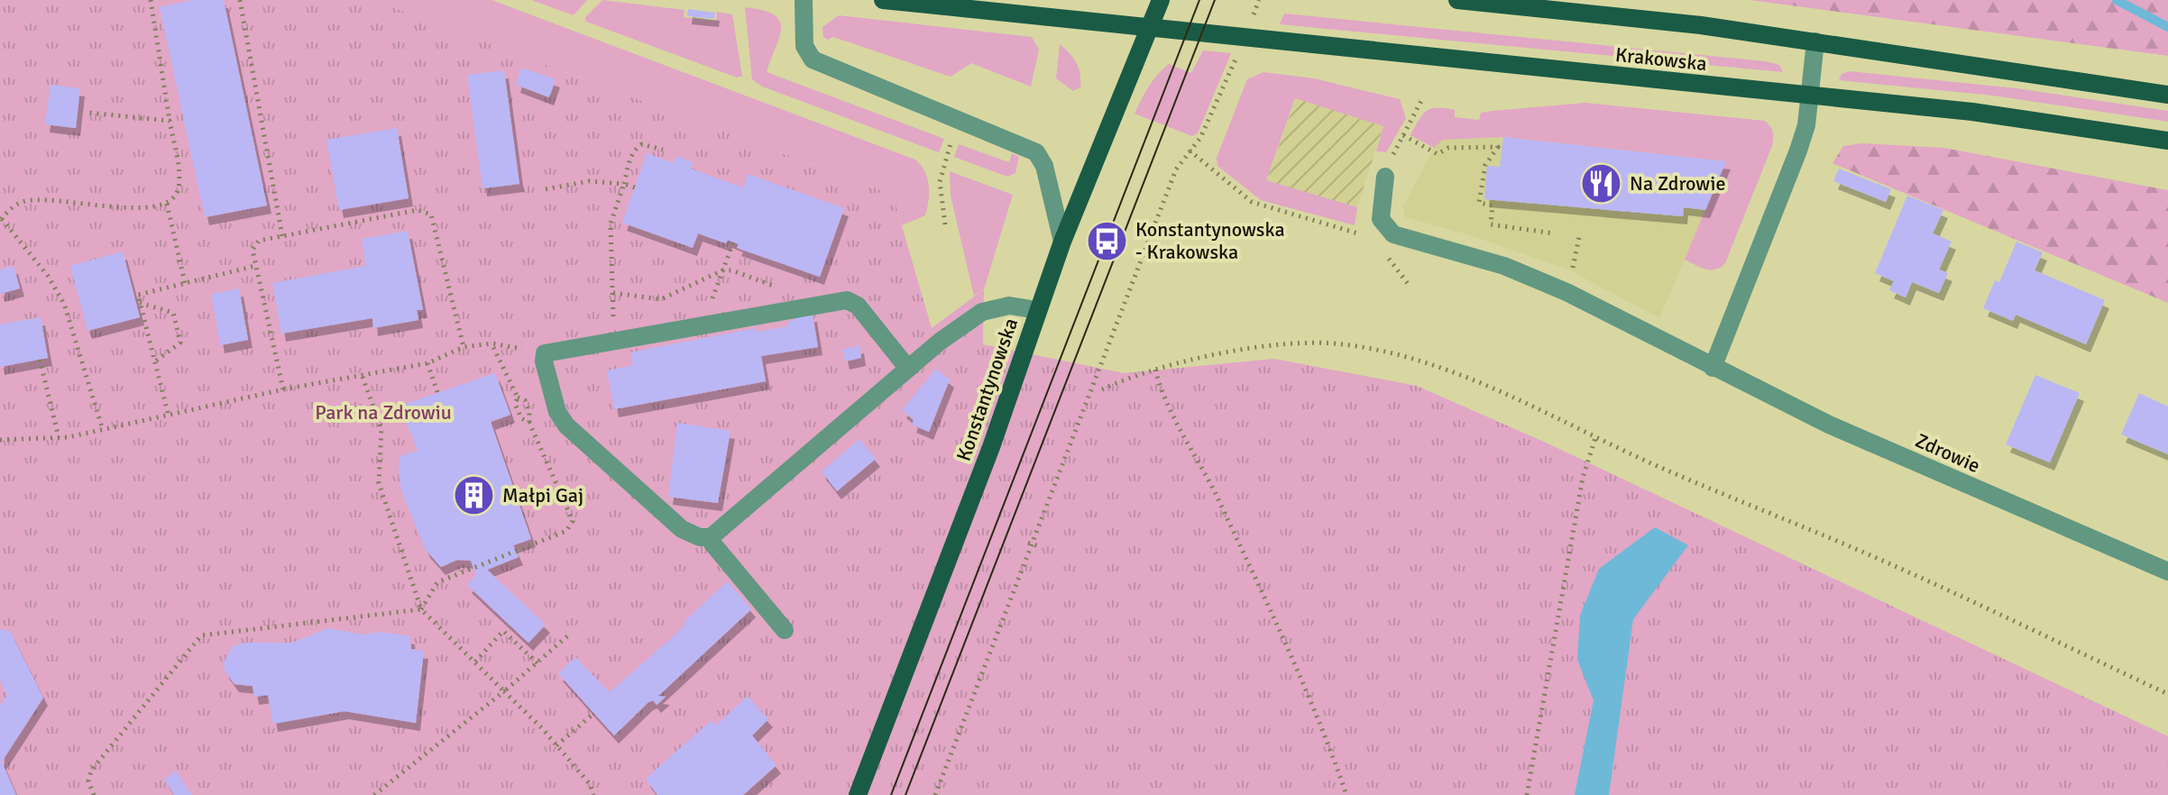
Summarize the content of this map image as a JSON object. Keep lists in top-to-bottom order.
{
  "streets": {
    "main road": ["Krakowska", "Konstantynowska"],
    "street": ["Zdrowie"]
  },
  "crossings": [
    ["Krakowska", "Konstantynowska"]
  ],
  "parks": ["Park na Zdrowiu"],
  "places": {
    "restaurant": ["Na Zdrowie"],
    "bus stop": ["Konstantynowska - Krakowska"],
    "building": ["Małpi Gaj"]
  }
}
